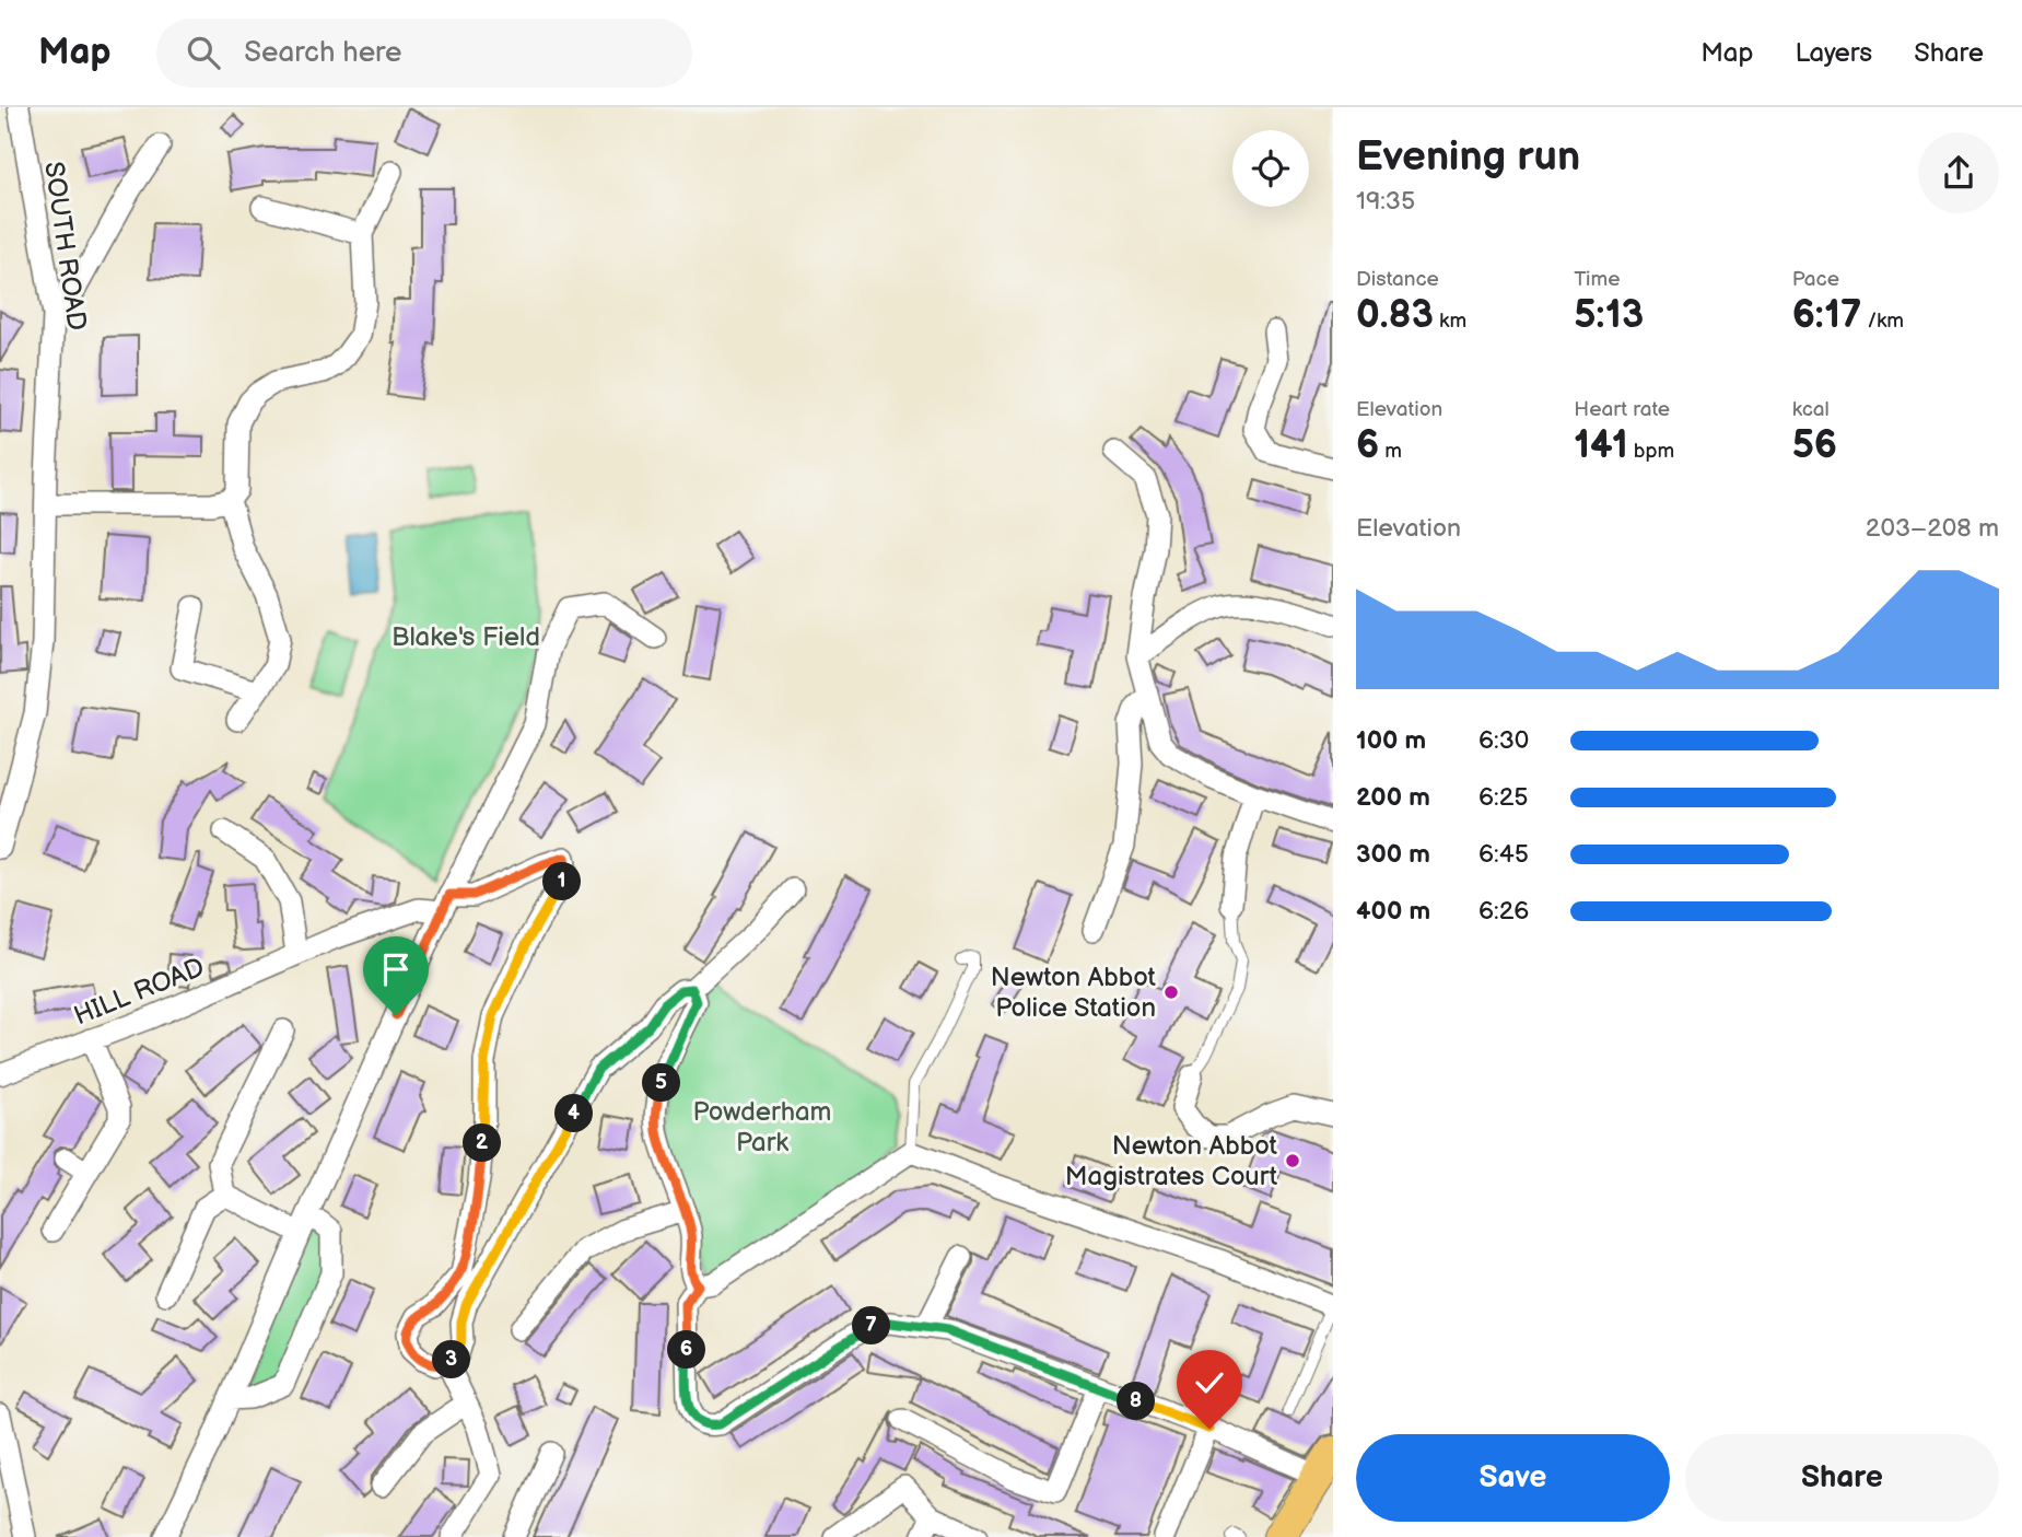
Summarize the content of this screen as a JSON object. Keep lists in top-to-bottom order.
{
  "streets": {
    "street": ["SOUTH ROAD", "HILL ROAD"]
  },
  "parks": ["Blake's Field", "Powderham Park"],
  "places": ["Newton Abbot Police Station", "Newton Abbot Magistrates Court"],
  "page": {
    "header": "Map",
    "search": "Search here",
    "nav": ["Map", "Layers", "Share"],
    "heading": ["Evening run", "19:35"],
    "stats": [
      ["Distance", "0.83 km"],
      ["Time", "5:13"],
      ["Pace", "6:17 /km"],
      ["Elevation", "6 m"],
      ["Heart rate", "141 bpm"],
      ["kcal", "56"]
    ],
    "chart": ["Elevation", "203–208 m"],
    "list": [
      {
        "name": "100 m",
        "note": "6:30"
      },
      {
        "name": "200 m",
        "note": "6:25"
      },
      {
        "name": "300 m",
        "note": "6:45"
      },
      {
        "name": "400 m",
        "note": "6:26"
      }
    ],
    "pins": [
      "1",
      "5",
      "4",
      "2",
      "7",
      "6",
      "3",
      "8"
    ],
    "buttons": ["Save", "Share"]
  }
}
